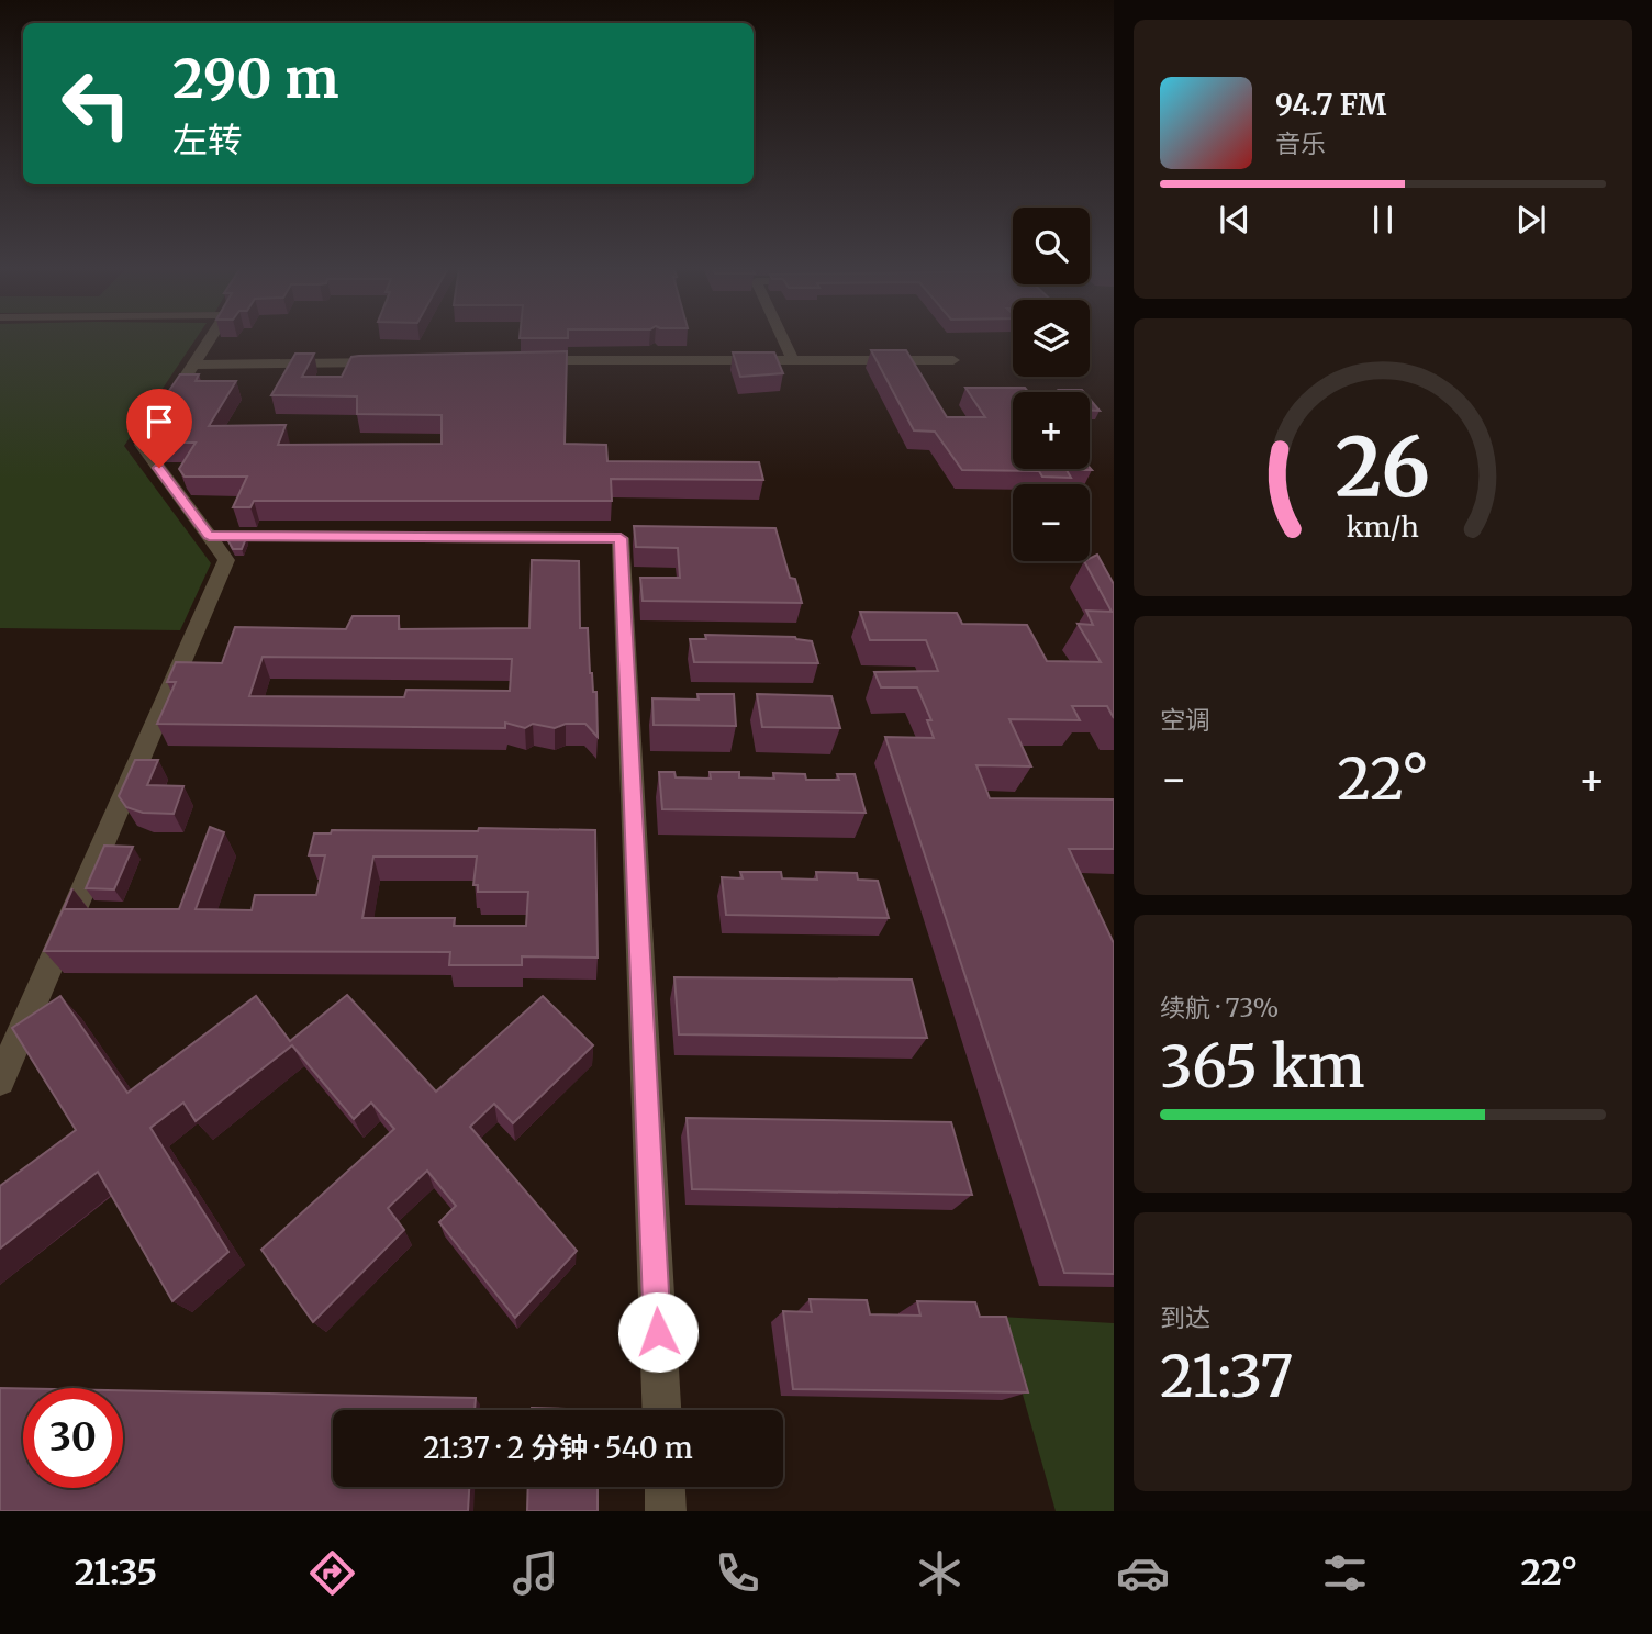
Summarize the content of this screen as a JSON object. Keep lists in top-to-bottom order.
{
  "page": {
    "turn": ["290 m", "左转"],
    "song": ["94.7 FM", "音乐"],
    "map_buttons": ["+", "−"],
    "tile": [
      "空调",
      ["续航 · 73%", "365 km"],
      ["到达", "21:37"]
    ],
    "heat": ["−", "22°", "+"],
    "limit": "30",
    "trip": "21:37 · 2 分钟 · 540 m",
    "tabs": ["21:35", "22°"],
    "gauge": ["26", "km/h"]
  }
}
